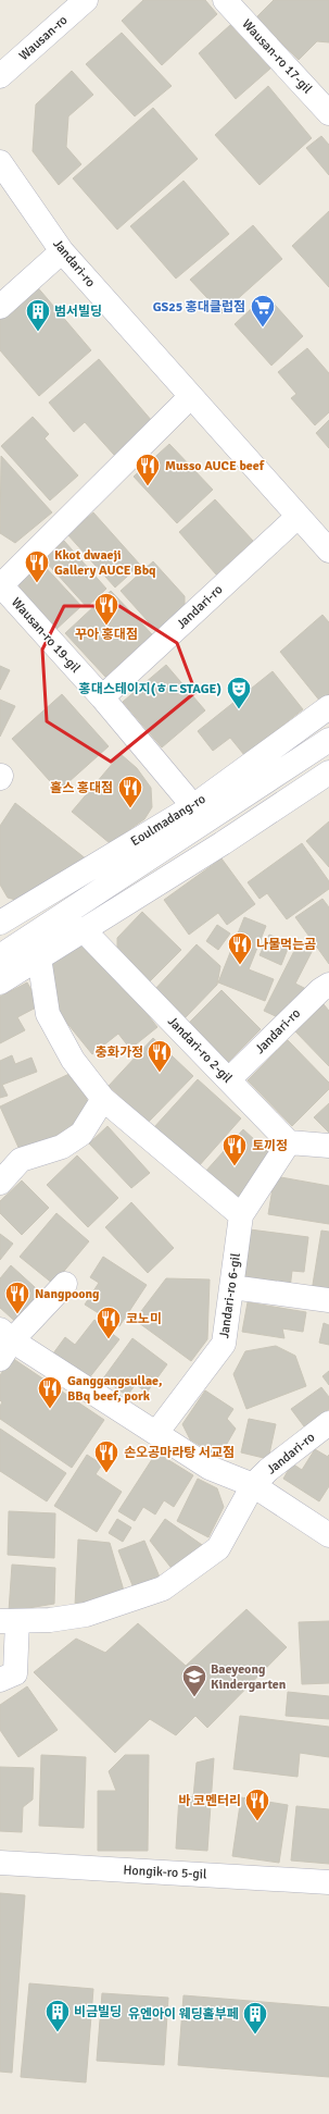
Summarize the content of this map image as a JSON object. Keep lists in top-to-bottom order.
{
  "streets": {
    "street": [
      "Wausan-ro",
      "Wausan-ro 17-gil",
      "Jandari-ro",
      "Wausan-ro 19-gil",
      "Eoulmadang-ro",
      "Jandari-ro 2-gil",
      "Jandari-ro 6-gil",
      "Hongik-ro 5-gil"
    ]
  },
  "crossings": [
    ["Jandari-ro", "Wausan-ro 19-gil"],
    ["Jandari-ro", "Jandari-ro 2-gil"],
    ["Wausan-ro 19-gil", "Eoulmadang-ro"],
    ["Jandari-ro 2-gil", "Jandari-ro 6-gil"]
  ],
  "places": {
    "supermarket": ["GS25 홍대클럽점"],
    "building": ["범서빌딩", "비금빌딩", "유엔아이 웨딩홀부페"],
    "restaurant": [
      "Musso AUCE beef",
      "Kkot dwaeji Gallery AUCE Bbq",
      "꾸아 홍대점",
      "홀스 홍대점",
      "나물먹는곰",
      "충화가정",
      "토끼정",
      "Nangpoong",
      "코노미",
      "Ganggangsullae, BBq beef, pork",
      "손오공마라탕 서교점",
      "바 코멘터리"
    ],
    "theatre": ["홍대스테이지(ㅎㄷSTAGE)"],
    "school or university": ["Baeyeong Kindergarten"]
  }
}
